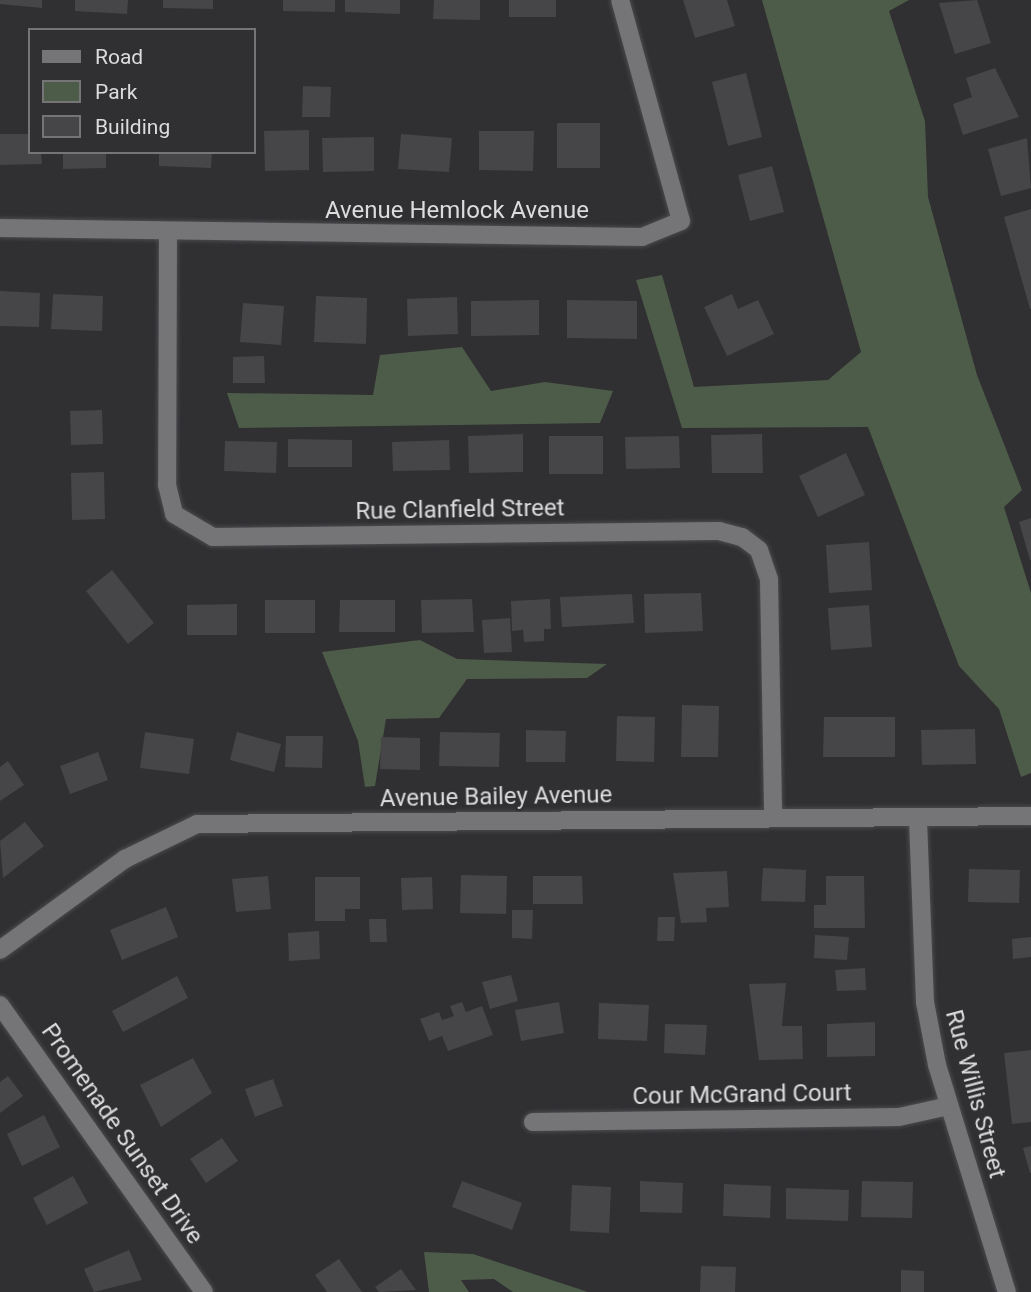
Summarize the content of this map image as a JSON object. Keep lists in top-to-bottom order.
{
  "streets": {
    "street": [
      "Avenue Hemlock Avenue",
      "Rue Clanfield Street",
      "Avenue Bailey Avenue",
      "Rue Willis Street",
      "Cour McGrand Court",
      "Promenade Sunset Drive"
    ]
  },
  "crossings": [
    ["Avenue Hemlock Avenue", "Rue Clanfield Street"],
    ["Rue Clanfield Street", "Avenue Bailey Avenue"],
    ["Avenue Bailey Avenue", "Rue Willis Street"],
    ["Rue Willis Street", "Cour McGrand Court"]
  ],
  "legend": ["Road", "Park", "Building"]
}
